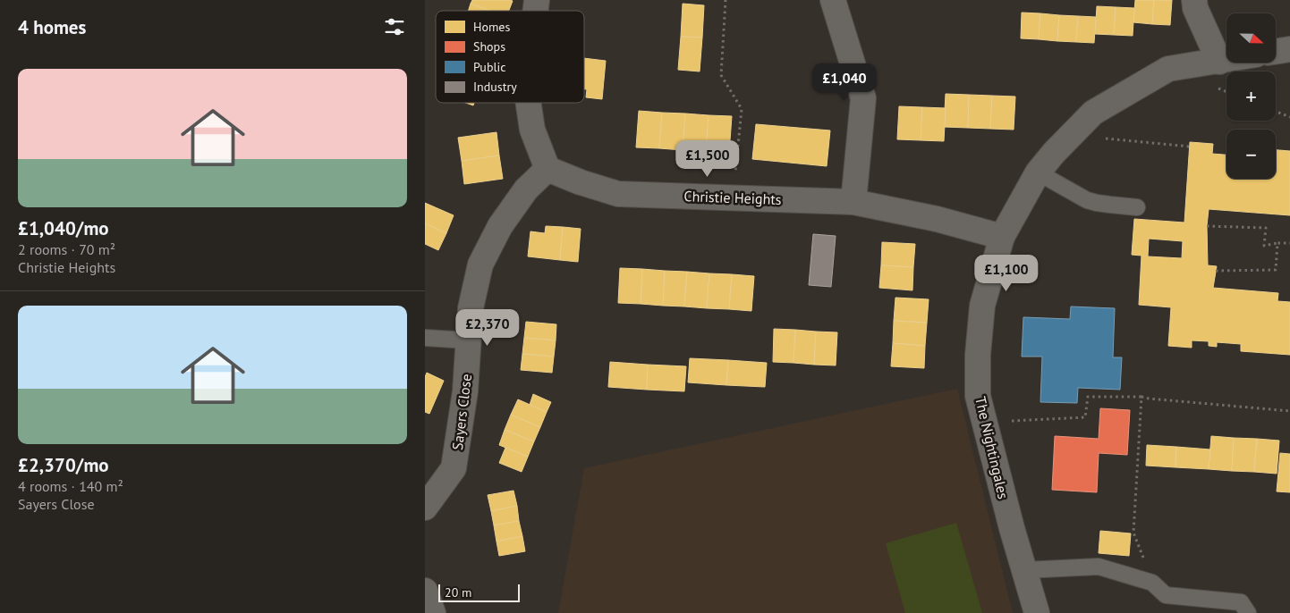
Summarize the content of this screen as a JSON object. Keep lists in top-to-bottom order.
{
  "streets": {
    "street": ["Christie Heights", "Sayers Close", "The Nightingales"]
  },
  "crossings": [
    ["Christie Heights", "Sayers Close"],
    ["Christie Heights", "The Nightingales"]
  ],
  "legend": [
    "Homes",
    "Shops",
    "Public",
    "Industry"
  ],
  "scale_bar": "20 m",
  "north": "right",
  "page": {
    "heading": "4 homes",
    "map_buttons": ["+", "−"],
    "list": [
      {
        "name": "£1,040/mo",
        "note": "2 rooms · 70 m² · Christie Heights"
      },
      {
        "name": "£2,370/mo",
        "note": "4 rooms · 140 m² · Sayers Close"
      }
    ],
    "price": [
      "£1,040",
      "£1,500",
      "£1,100",
      "£2,370"
    ],
    "scale": "20 m"
  }
}
